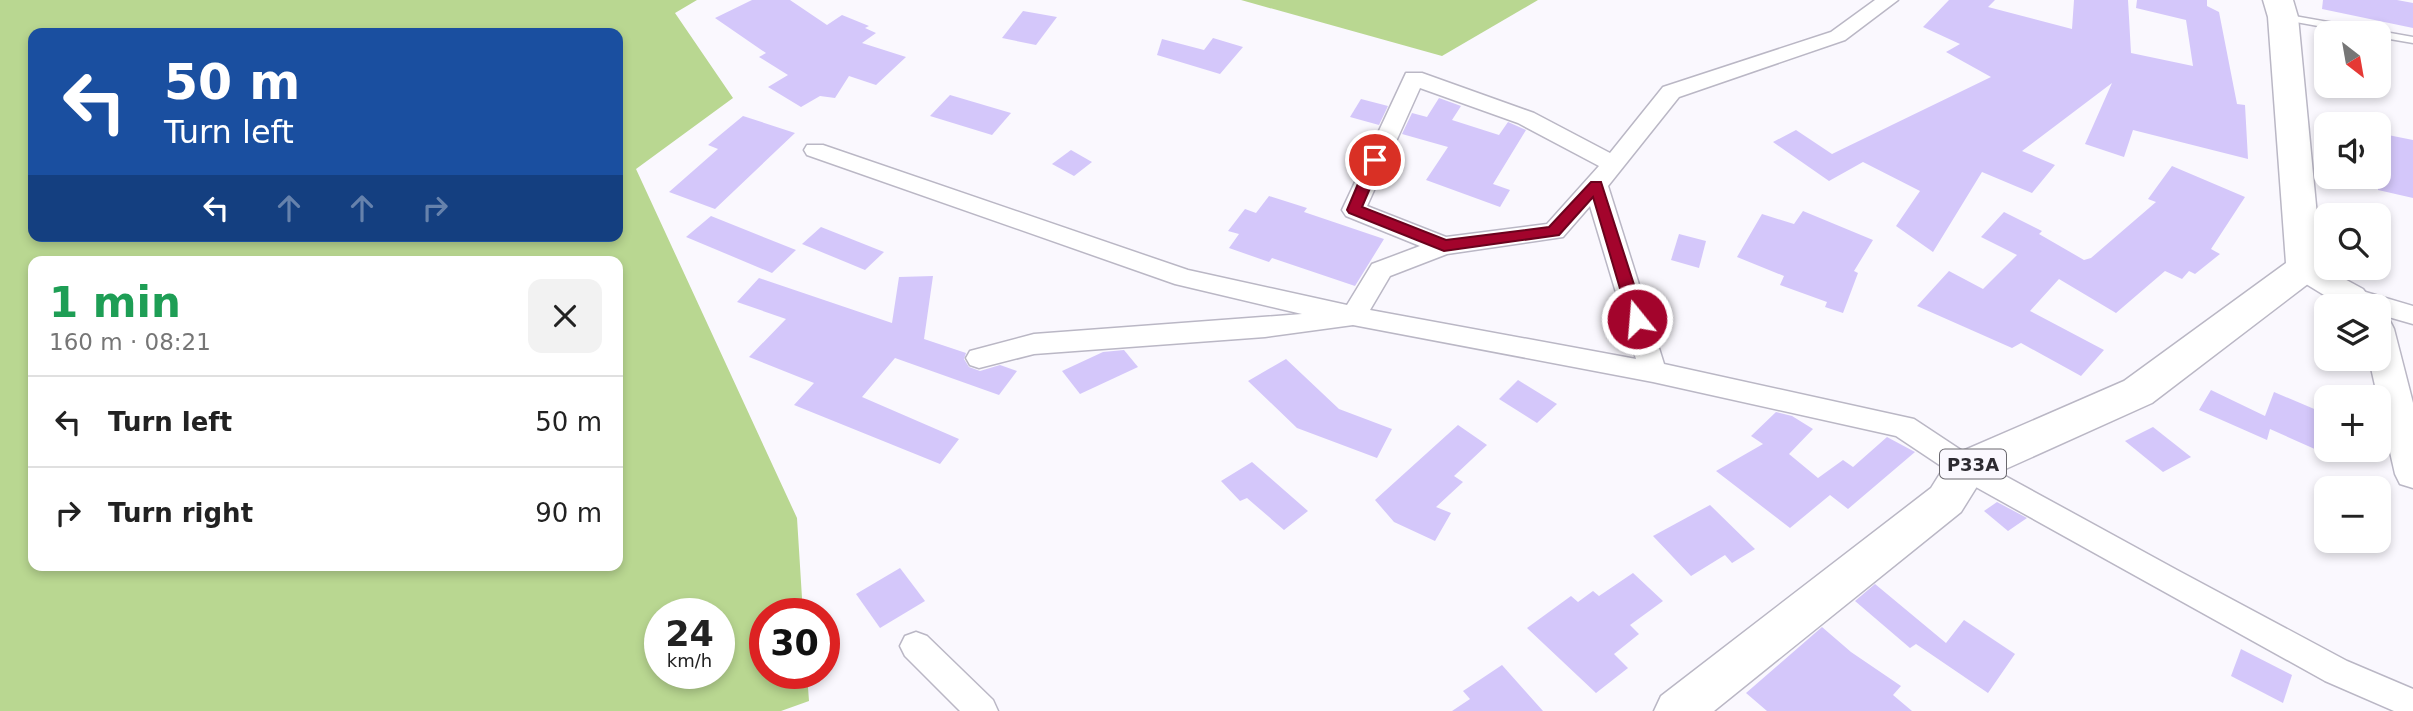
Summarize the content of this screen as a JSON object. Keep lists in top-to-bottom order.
{
  "streets": {
    "main road": ["P33A"]
  },
  "north": "bottom right",
  "page": {
    "map_buttons": ["+", "−"],
    "turn": ["50 m", "Turn left"],
    "heading": ["1 min", "160 m · 08:21"],
    "list": [
      {
        "name": "Turn left",
        "value": "50 m"
      },
      {
        "name": "Turn right",
        "value": "90 m"
      }
    ],
    "speed": "24 km/h",
    "limit": "30"
  }
}
